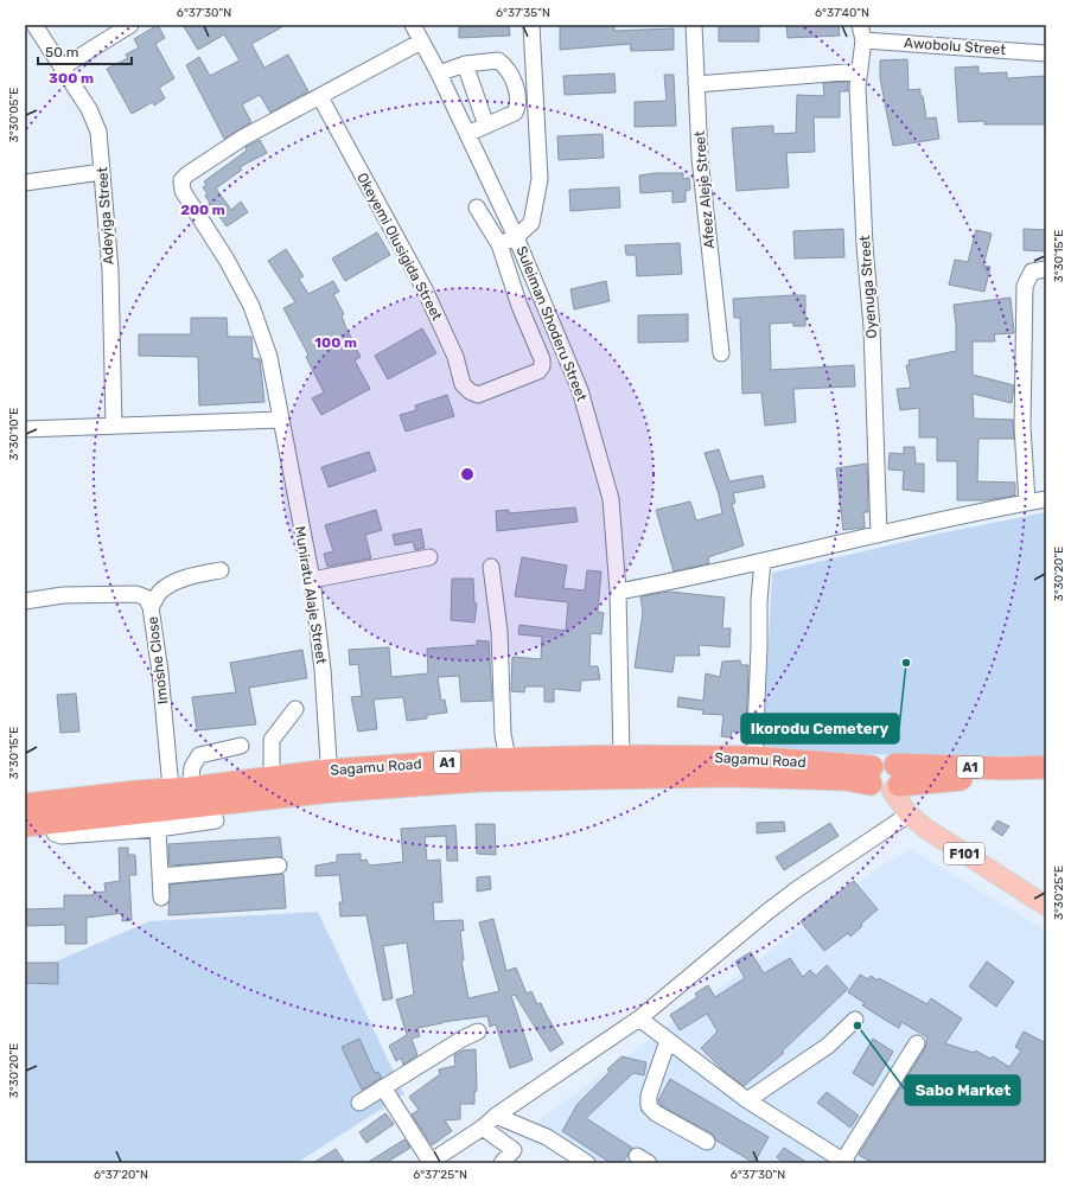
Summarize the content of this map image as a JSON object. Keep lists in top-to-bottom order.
{
  "streets": {
    "highway": ["Sagamu Road", "A1"],
    "main road": ["F101"],
    "street": [
      "Awobolu Street",
      "Afeez Aleje Street",
      "Adeyiga Street",
      "Okeyemi Olusigida Street",
      "Oyenuga Street",
      "Suleiman Shoderu Street",
      "Muniratu Alaje Street",
      "Imoshe Close"
    ]
  },
  "crossings": [
    ["Awobolu Street", "Oyenuga Street"],
    ["Okeyemi Olusigida Street", "Muniratu Alaje Street"],
    ["Suleiman Shoderu Street", "Sagamu Road"],
    ["Muniratu Alaje Street", "Sagamu Road"],
    ["Imoshe Close", "Sagamu Road"],
    ["Sagamu Road", "A1"],
    ["A1", "F101"]
  ],
  "places": ["Ikorodu Cemetery", "Sabo Market"],
  "scale_bar": "50 m",
  "coordinates": [
    "6°37'30\"N",
    "6°37'35\"N",
    "6°37'40\"N",
    "3°30'05\"E",
    "3°30'15\"E",
    "3°30'10\"E",
    "3°30'20\"E",
    "3°30'25\"E",
    "6°37'20\"N",
    "6°37'25\"N"
  ],
  "rings": ["300 m", "200 m", "100 m"]
}
